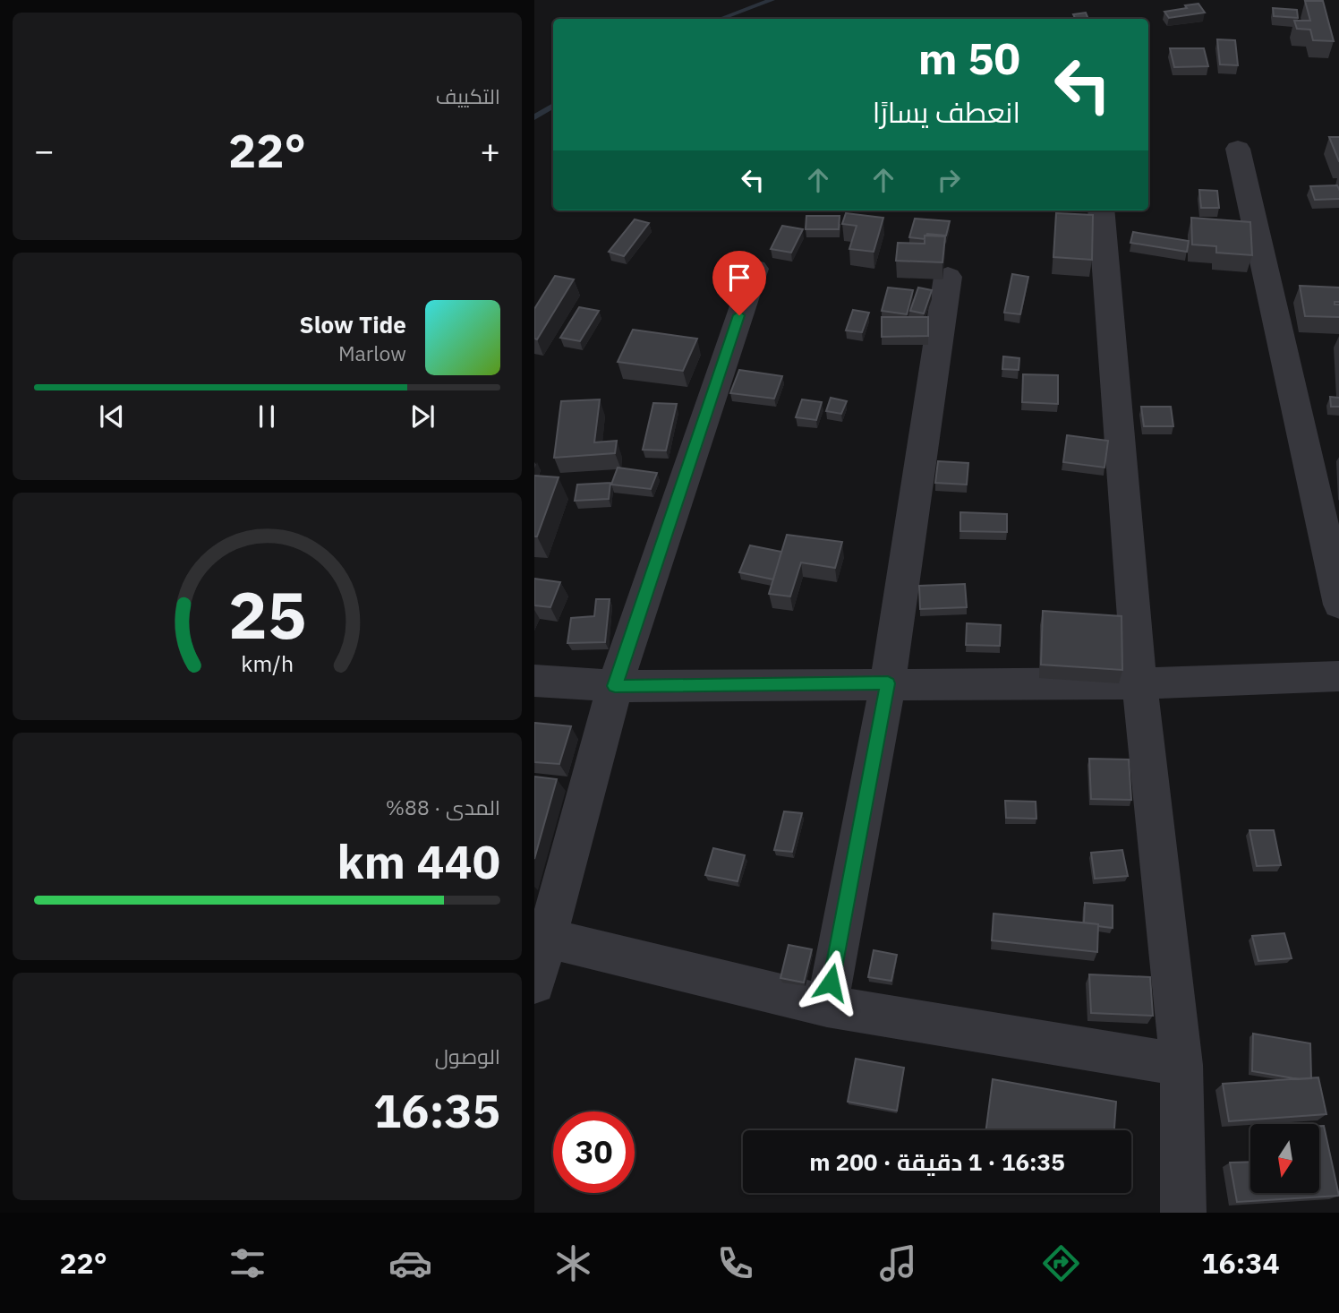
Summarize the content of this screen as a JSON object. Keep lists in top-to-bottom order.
{
  "north": "bottom",
  "page": {
    "tile": [
      "التكييف",
      ["المدى · 88%", "440 km"],
      ["الوصول", "16:35"]
    ],
    "turn": ["50 m", "انعطف يسارًا"],
    "heat": ["−", "22°", "+"],
    "song": ["Slow Tide", "Marlow"],
    "limit": "30",
    "trip": "16:35 · 1 دقيقة · 200 m",
    "tabs": ["16:34", "22°"],
    "gauge": ["25", "km/h"]
  }
}
